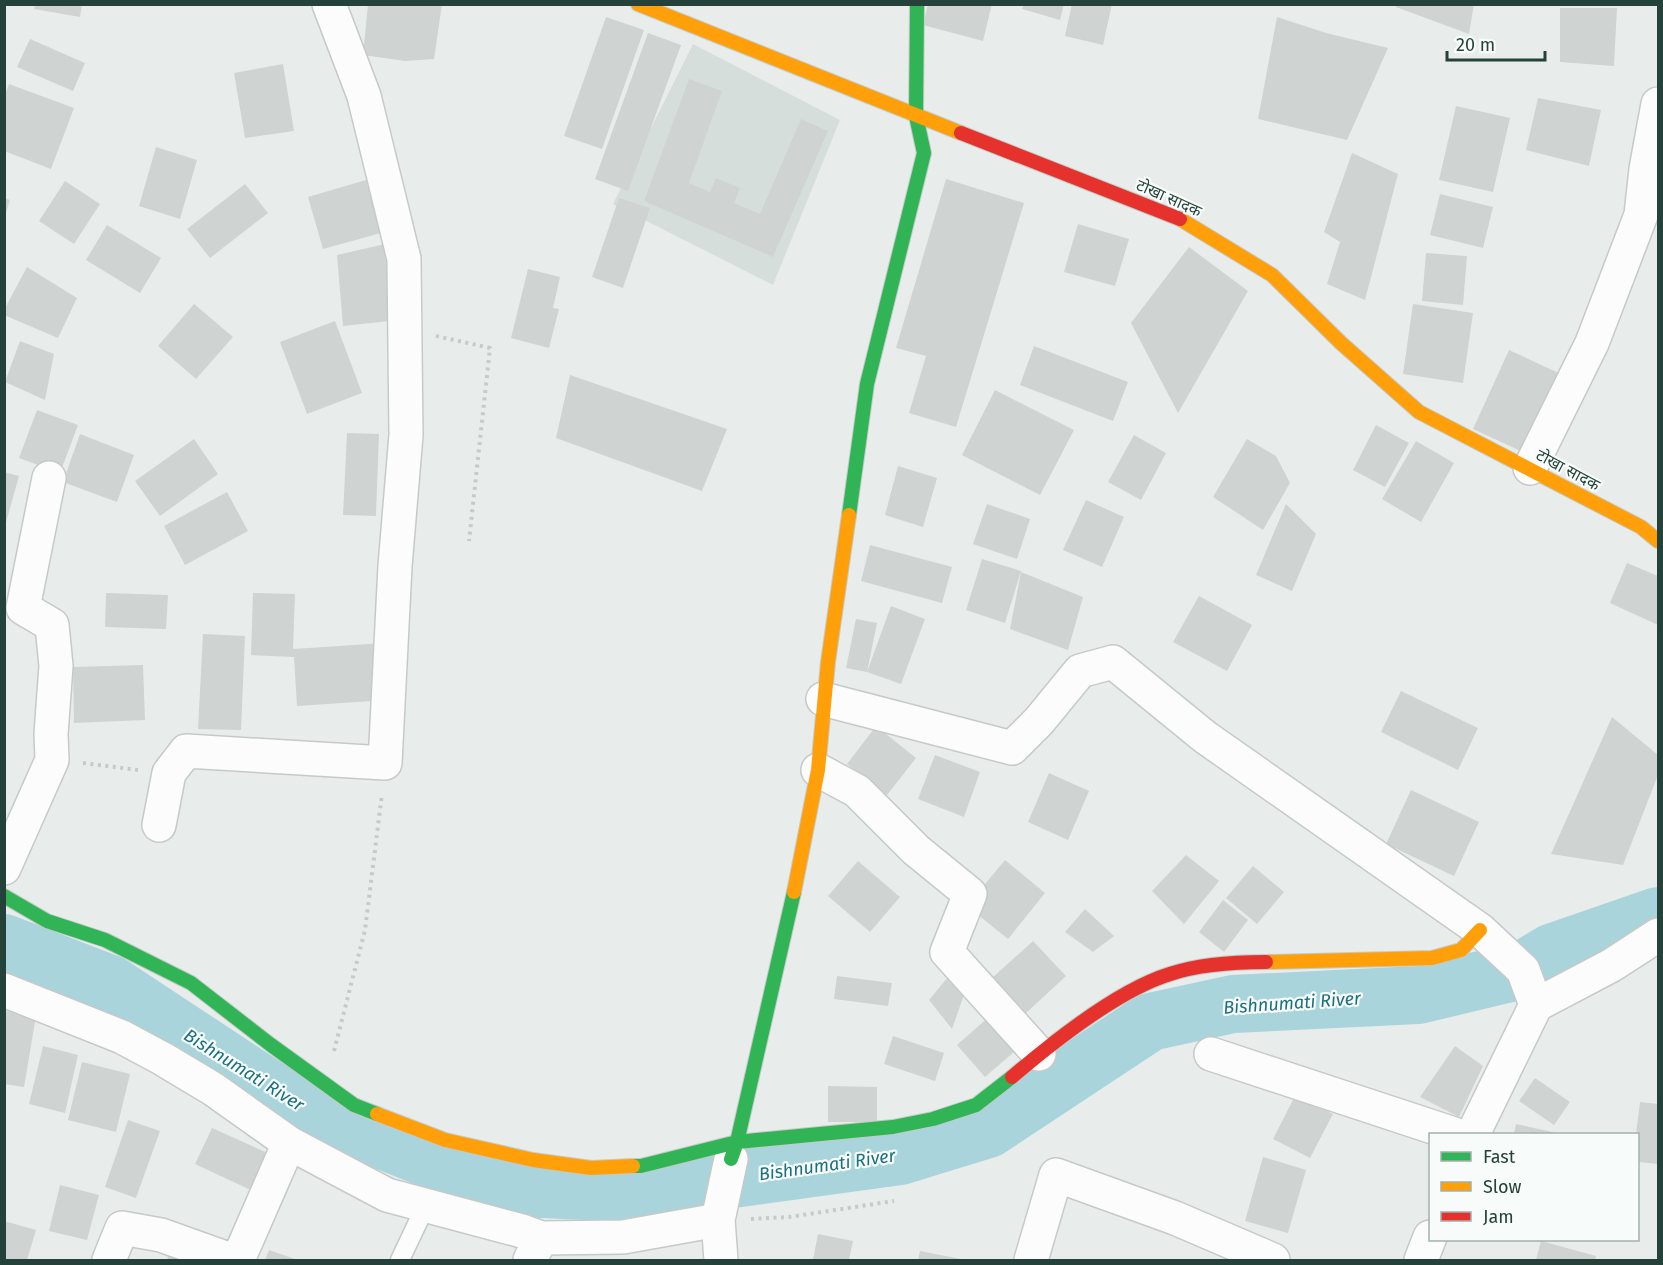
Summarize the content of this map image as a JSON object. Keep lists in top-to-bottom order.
{
  "streets": {
    "street": ["टोखा सादक"]
  },
  "water": ["Bishnumati River"],
  "legend": ["Fast", "Slow", "Jam"],
  "scale_bar": "20 m"
}
